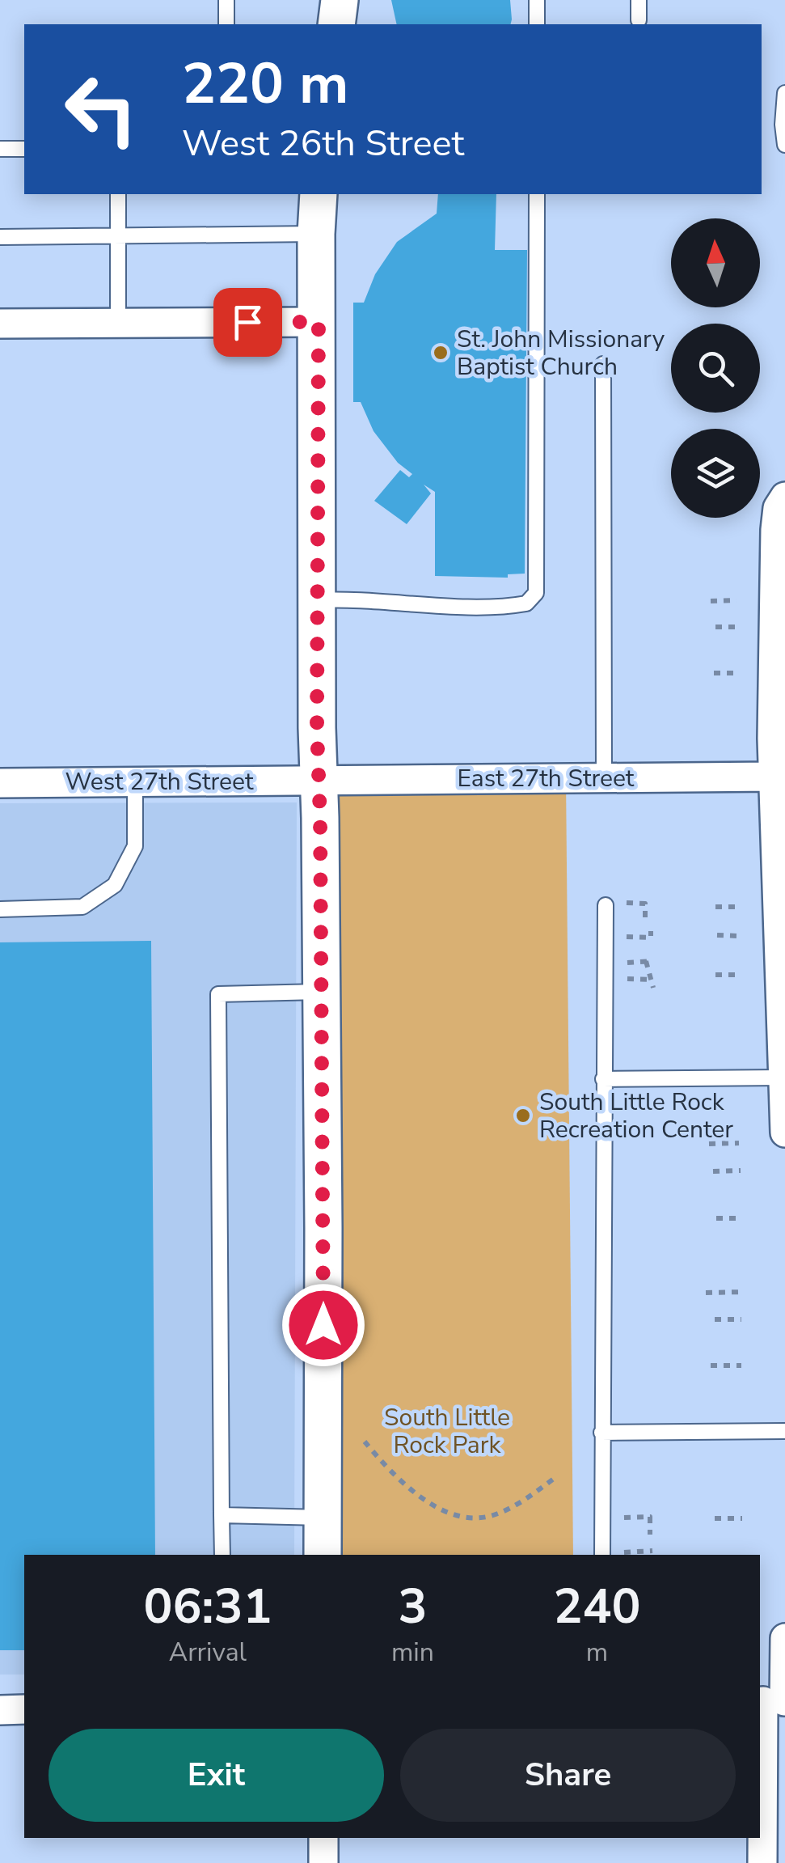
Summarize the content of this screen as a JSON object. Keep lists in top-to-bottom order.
{
  "streets": {
    "street": ["East 27th Street", "West 27th Street"]
  },
  "crossings": [
    ["East 27th Street", "West 27th Street"]
  ],
  "parks": ["South Little Rock Park"],
  "places": ["St. John Missionary Baptist Church", "South Little Rock Recreation Center"],
  "north": "top",
  "page": {
    "turn": ["220 m", "West 26th Street"],
    "eta": [
      "06:31",
      "Arrival",
      "3",
      "min",
      "240",
      "m"
    ],
    "buttons": ["Exit", "Share"]
  }
}
